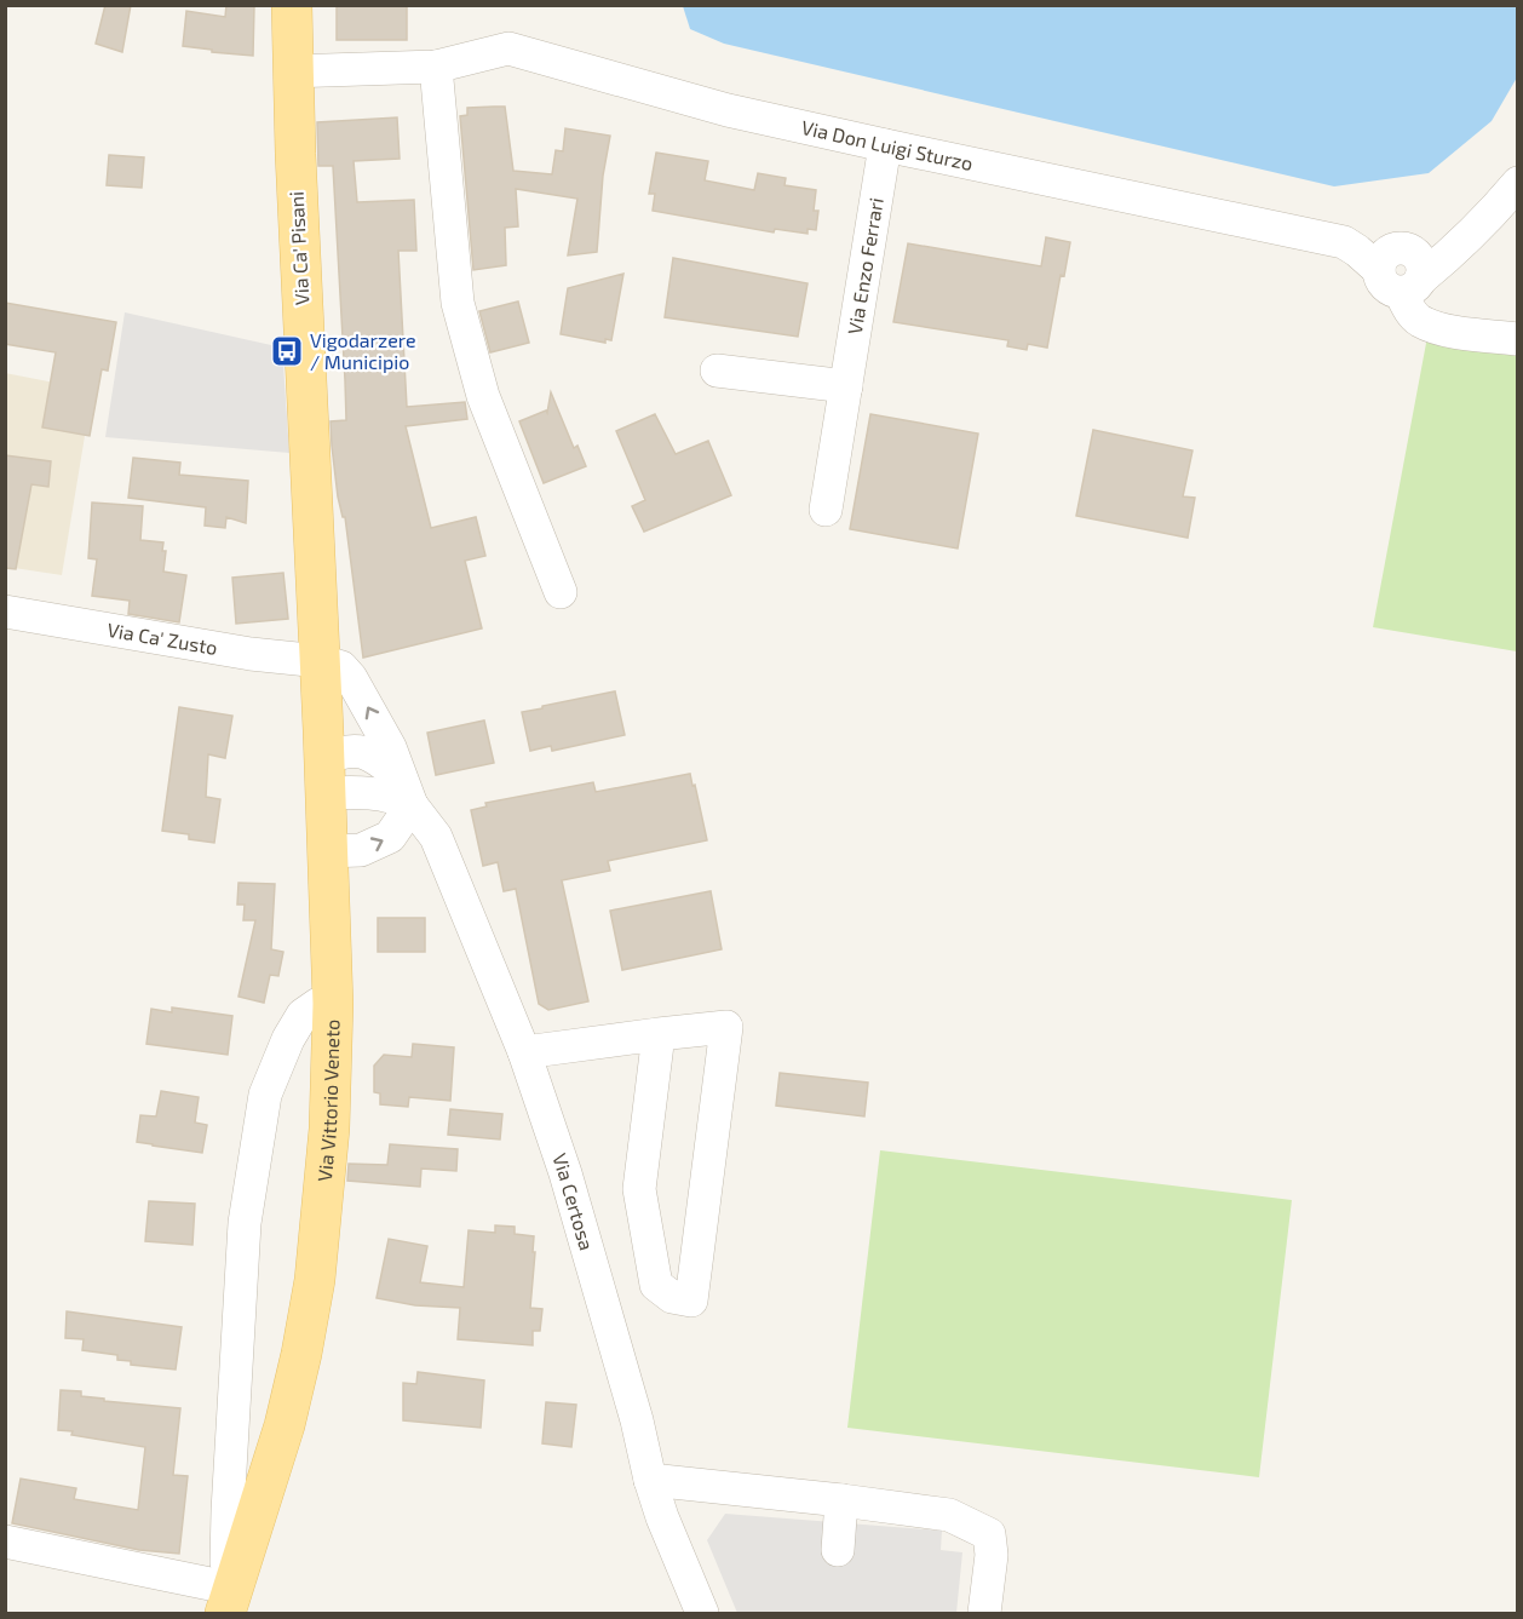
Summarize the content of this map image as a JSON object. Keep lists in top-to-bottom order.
{
  "streets": {
    "main road": ["Via Ca' Pisani", "Via Vittorio Veneto"],
    "street": [
      "Via Don Luigi Sturzo",
      "Via Enzo Ferrari",
      "Via Ca' Zusto",
      "Via Certosa"
    ]
  },
  "crossings": [
    ["Via Don Luigi Sturzo", "Via Ca' Pisani"],
    ["Via Don Luigi Sturzo", "Via Enzo Ferrari"],
    ["Via Ca' Pisani", "Via Vittorio Veneto"],
    ["Via Ca' Zusto", "Via Vittorio Veneto"],
    ["Via Ca' Zusto", "Via Certosa"],
    ["Via Vittorio Veneto", "Via Certosa"]
  ],
  "places": {
    "bus stop": ["Vigodarzere / Municipio"]
  }
}
